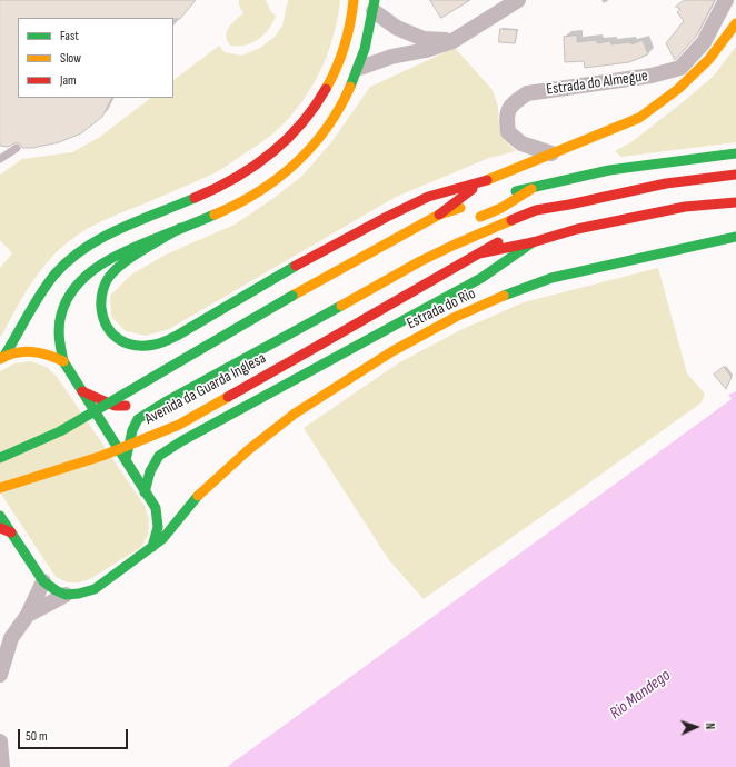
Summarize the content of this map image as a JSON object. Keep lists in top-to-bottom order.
{
  "streets": {
    "main road": ["Estrada do Rio", "Avenida da Guarda Inglesa"],
    "street": ["Estrada do Almegue"]
  },
  "water": ["Rio Mondego"],
  "legend": ["Fast", "Slow", "Jam"],
  "scale_bar": "50 m",
  "north": "right"
}
